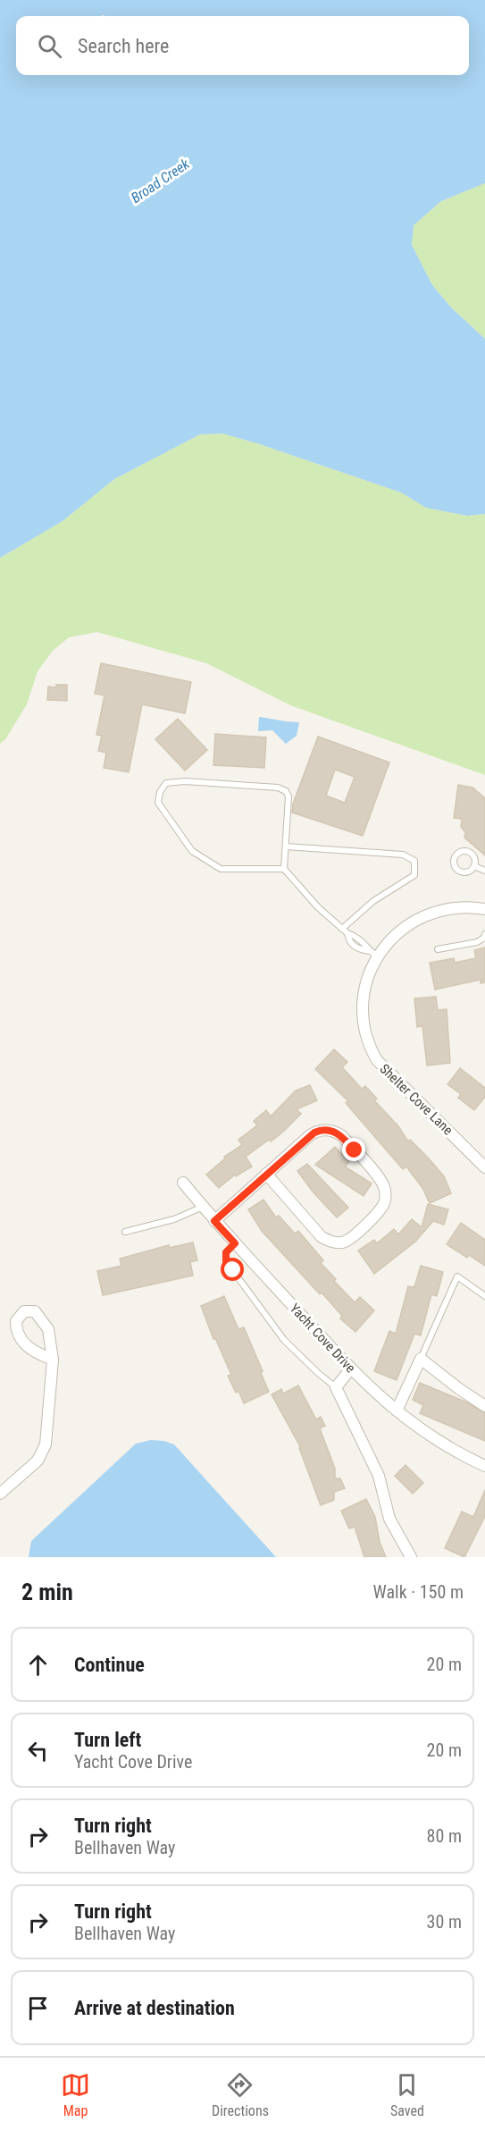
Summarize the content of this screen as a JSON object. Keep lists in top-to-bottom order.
{
  "streets": {
    "street": ["Shelter Cove Lane", "Yacht Cove Drive"]
  },
  "water": ["Broad Creek"],
  "page": {
    "search": "Search here",
    "heading": ["2 min", "Walk · 150 m"],
    "list": [
      ["Continue", "20 m"],
      ["Turn left", "Yacht Cove Drive", "20 m"],
      ["Turn right", "Bellhaven Way", "80 m"],
      ["Turn right", "Bellhaven Way", "30 m"],
      "Arrive at destination"
    ],
    "nav": ["Map", "Directions", "Saved"]
  }
}
